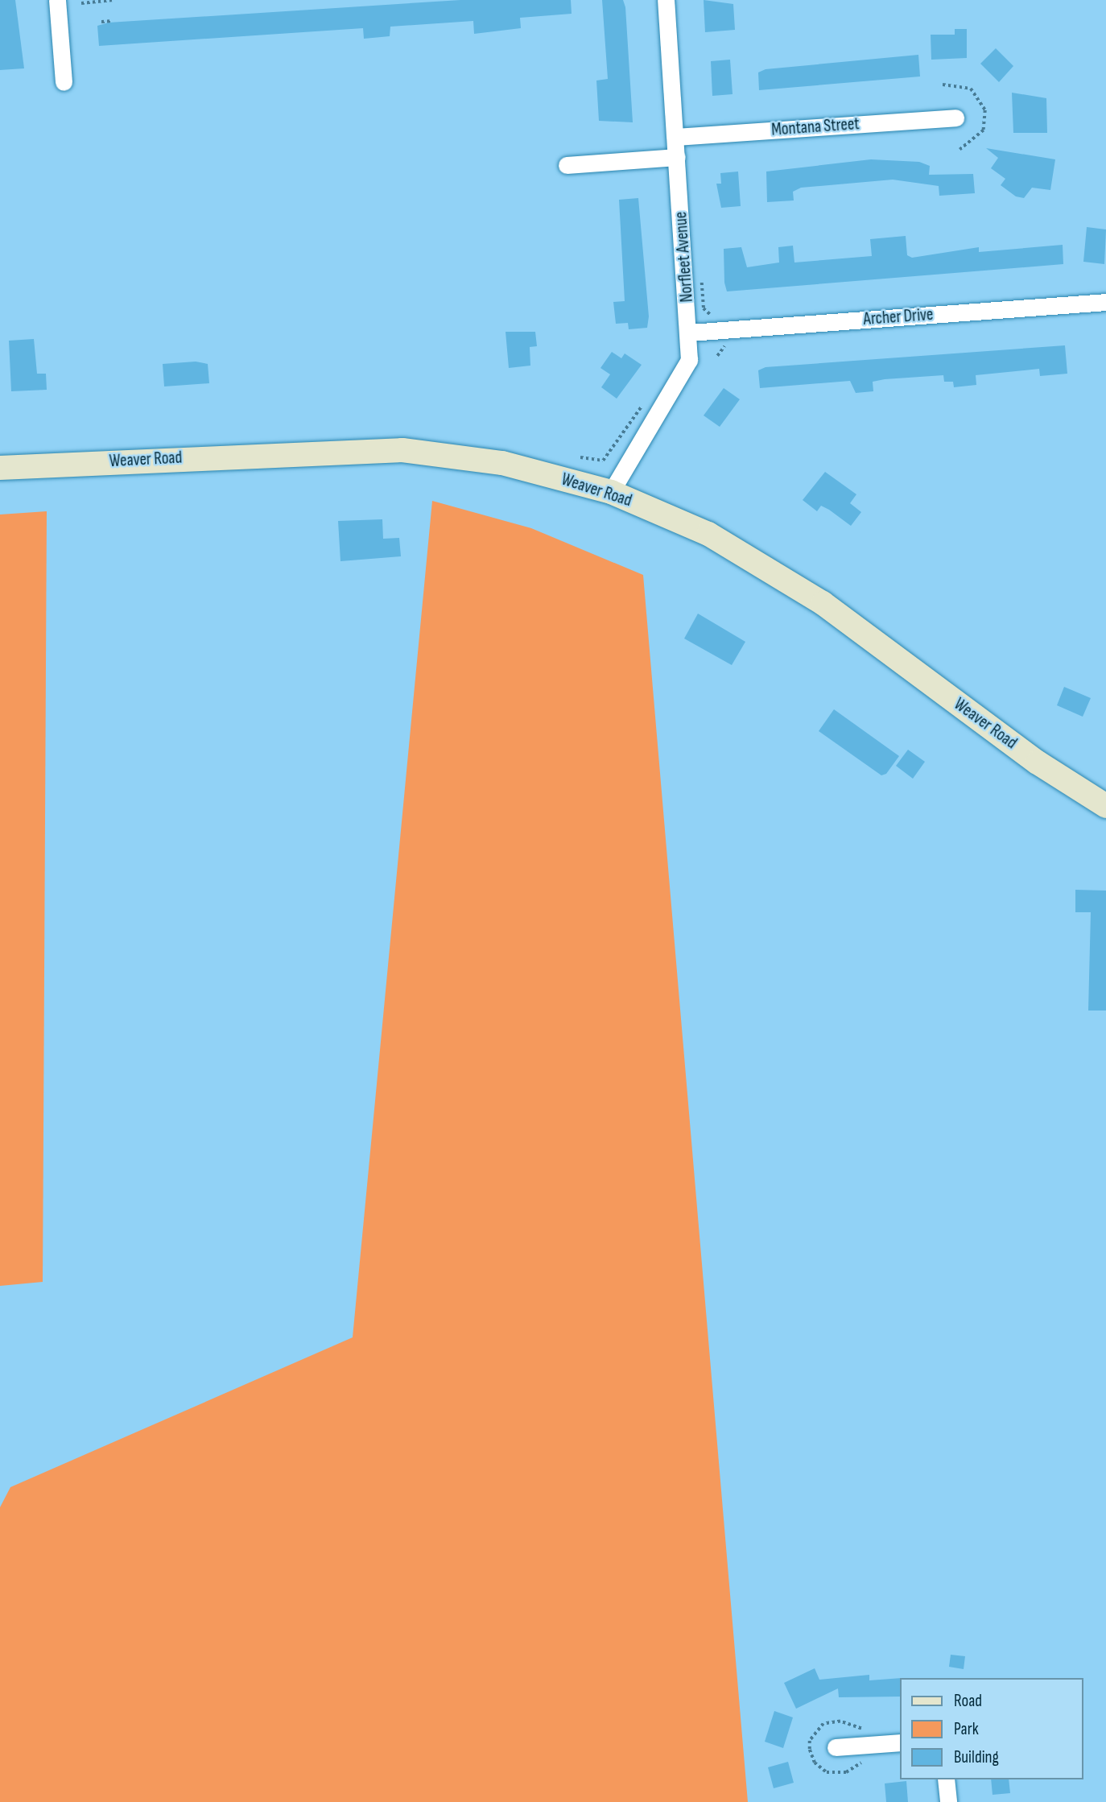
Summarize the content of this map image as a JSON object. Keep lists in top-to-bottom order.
{
  "streets": {
    "main road": ["Weaver Road"],
    "street": ["Montana Street", "Norfleet Avenue", "Archer Drive"]
  },
  "crossings": [
    ["Montana Street", "Norfleet Avenue"],
    ["Norfleet Avenue", "Archer Drive"],
    ["Norfleet Avenue", "Weaver Road"]
  ],
  "legend": ["Road", "Park", "Building"]
}
